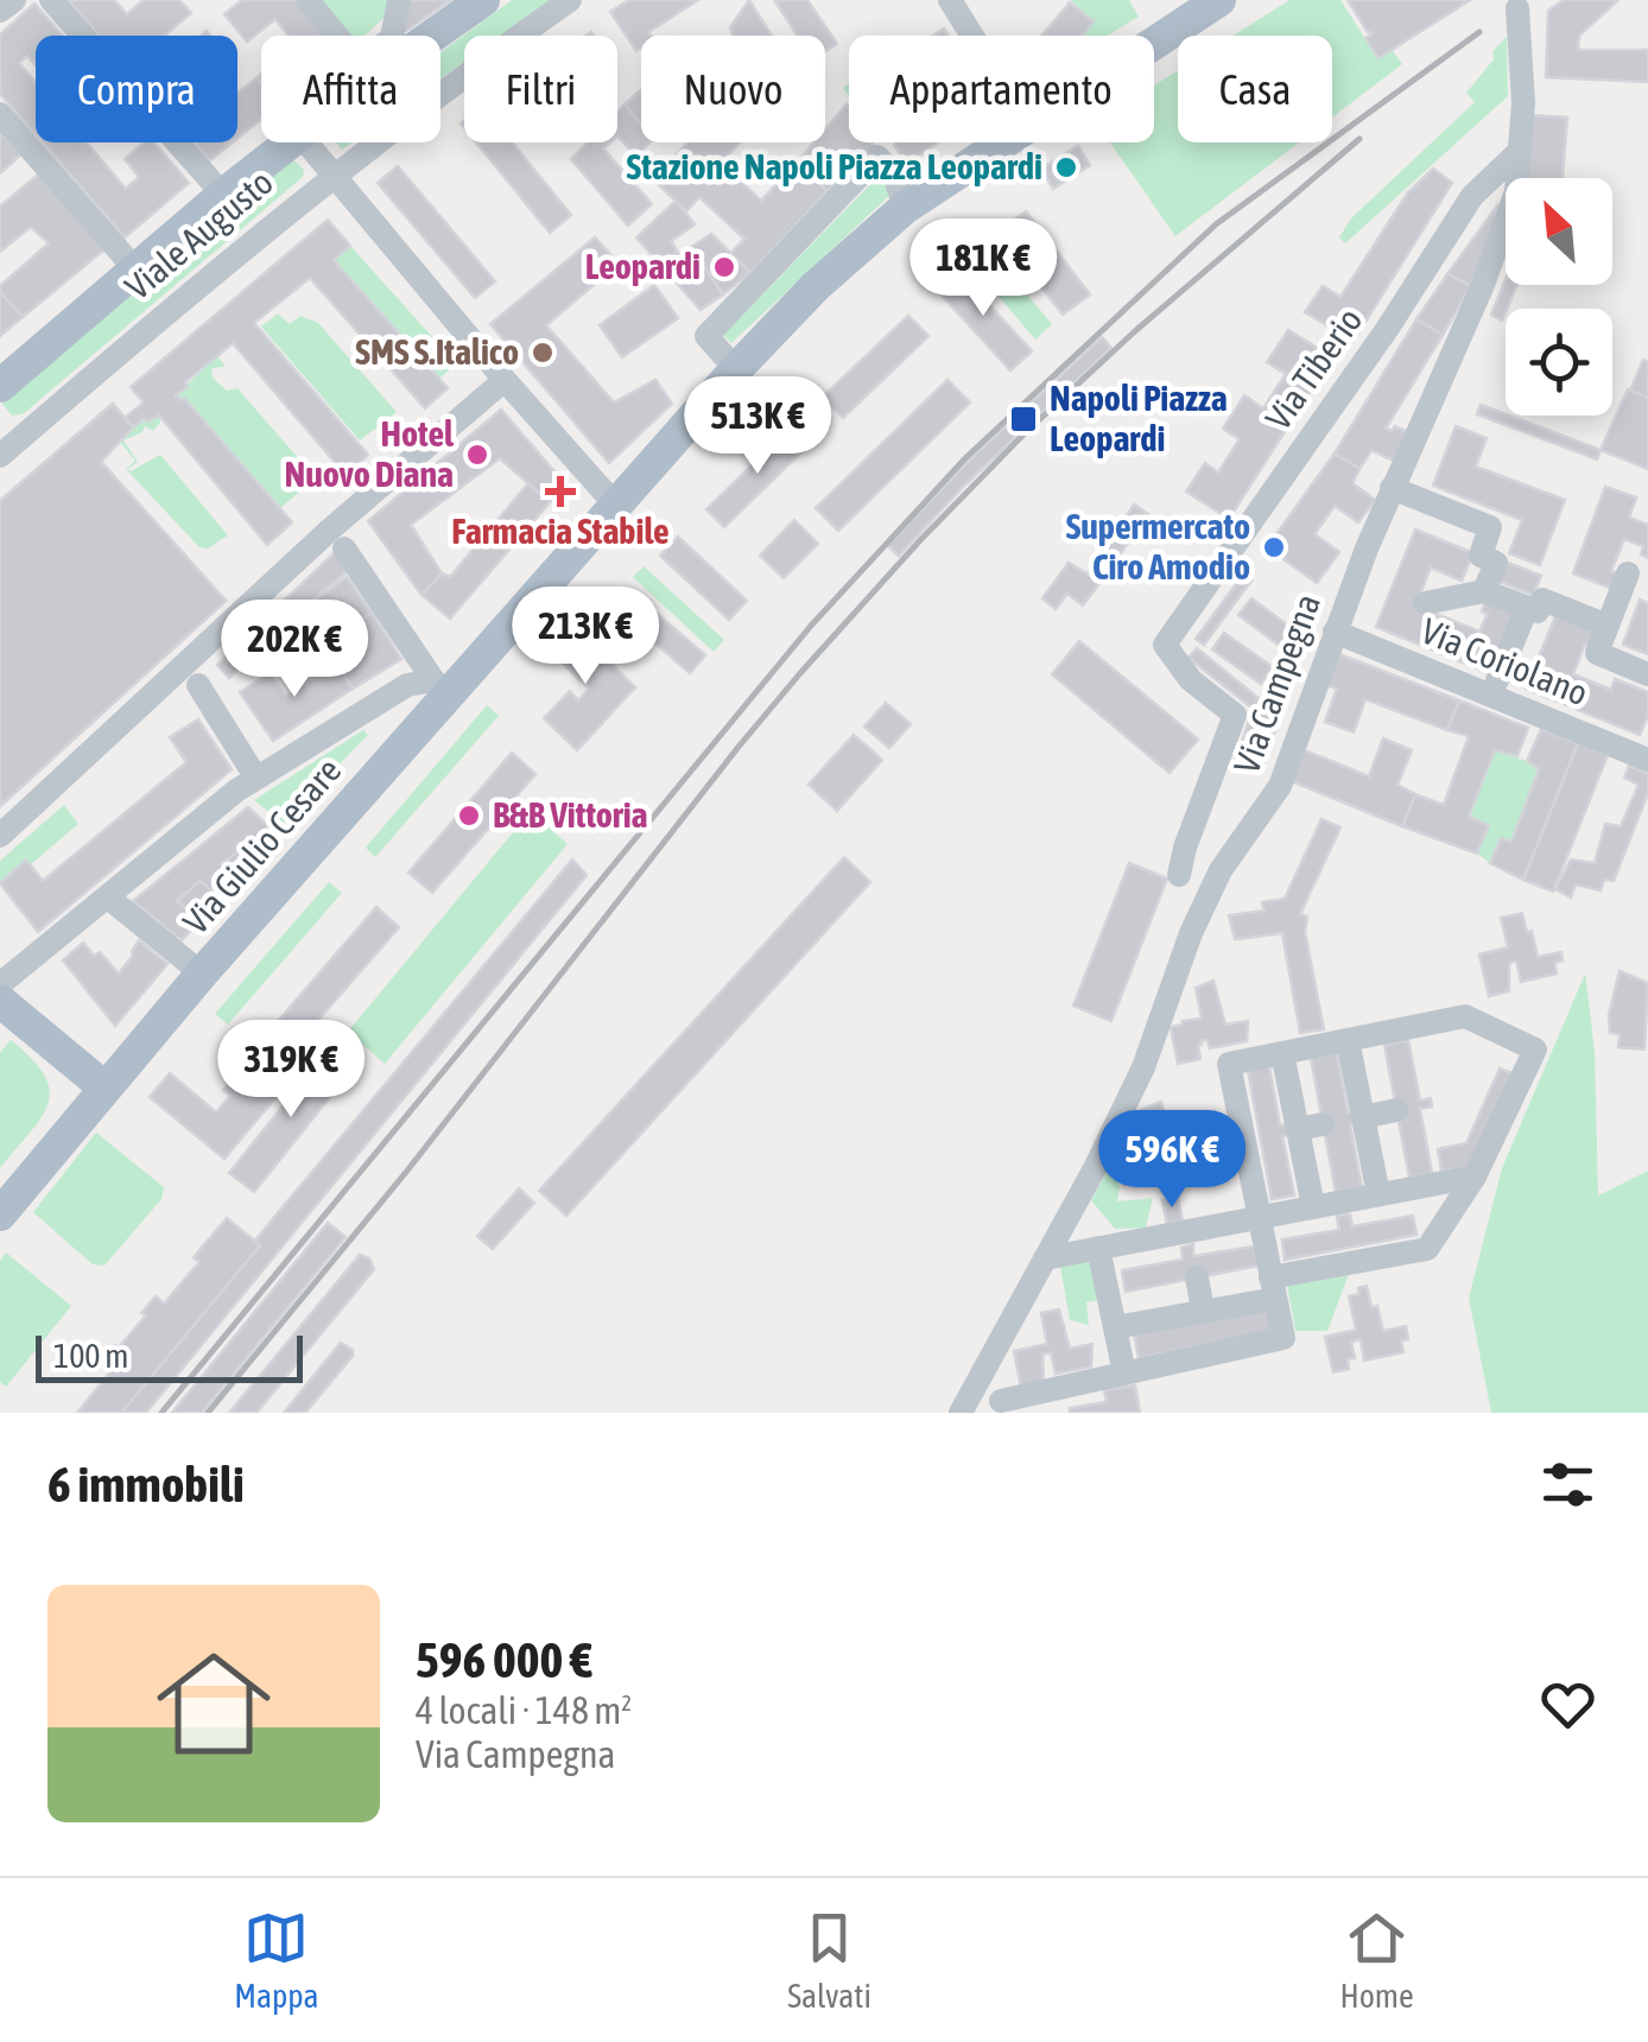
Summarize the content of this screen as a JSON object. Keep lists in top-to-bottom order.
{
  "streets": {
    "main road": ["Viale Augusto", "Via Giulio Cesare"],
    "street": ["Via Tiberio", "Via Coriolano", "Via Campegna"]
  },
  "crossings": [
    ["Via Tiberio", "Via Campegna"],
    ["Via Coriolano", "Via Campegna"]
  ],
  "places": {
    "other": [
      "Stazione Napoli Piazza Leopardi",
      "Leopardi",
      "SMS S.Italico",
      "Hotel Nuovo Diana",
      "Supermercato Ciro Amodio",
      "B&B Vittoria"
    ],
    "transit": ["Napoli Piazza Leopardi"],
    "health": ["Farmacia Stabile"]
  },
  "scale_bar": "100 m",
  "north": "top left",
  "page": {
    "chip": [
      "Compra",
      "Affitta",
      "Filtri",
      "Nuovo",
      "Appartamento",
      "Casa"
    ],
    "price": [
      "181K €",
      "513K €",
      "213K €",
      "202K €",
      "319K €",
      "596K €"
    ],
    "scale": "100 m",
    "heading": "6 immobili",
    "list": [
      {
        "name": "596 000 €",
        "note": "4 locali · 148 m² · Via Campegna"
      }
    ],
    "tabs": ["Mappa", "Salvati", "Home"]
  }
}
